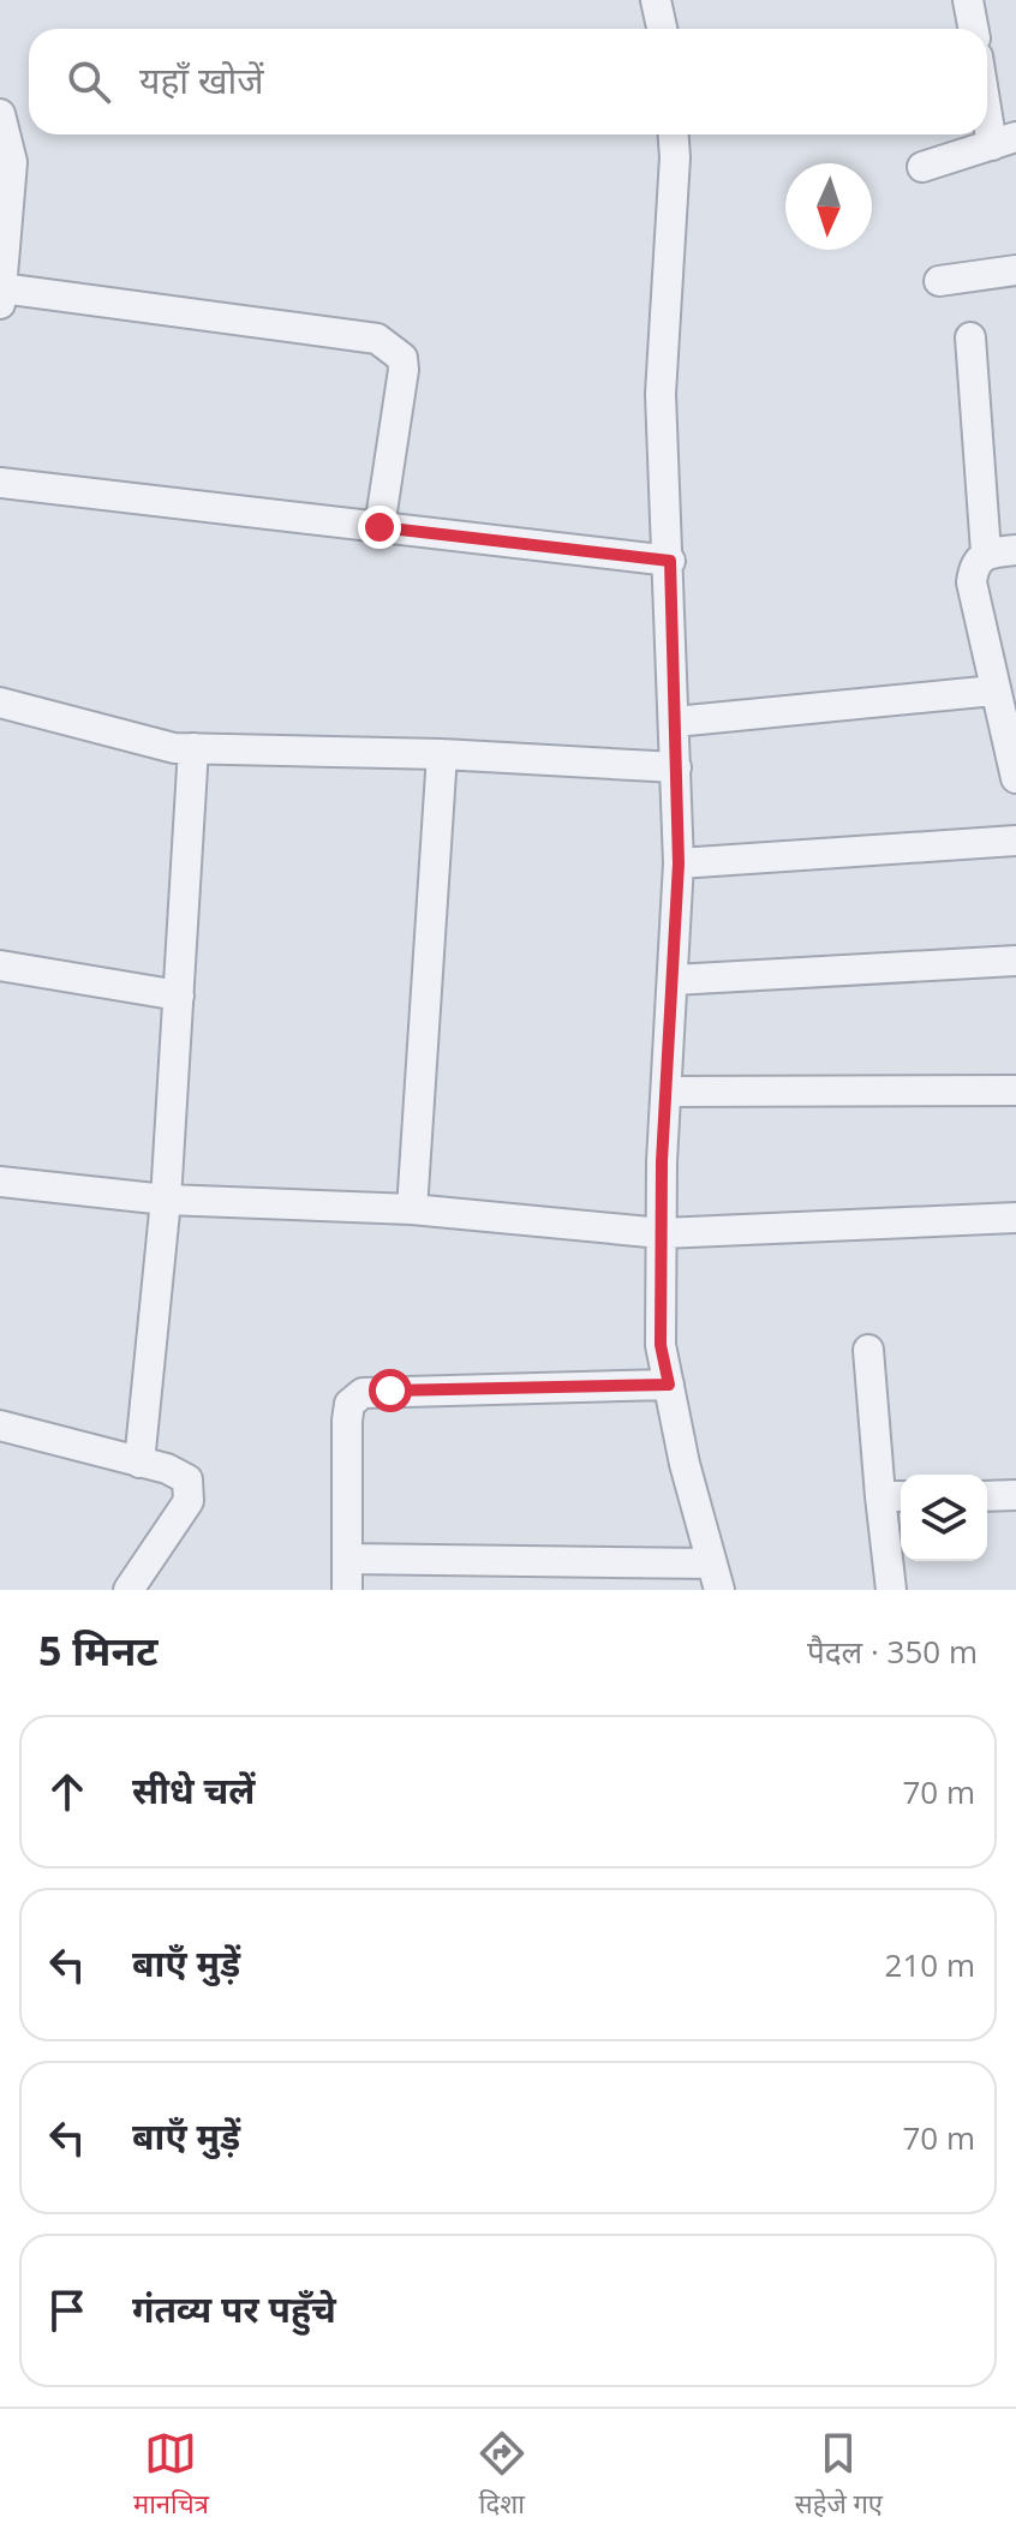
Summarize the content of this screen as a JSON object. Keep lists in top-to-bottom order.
{
  "north": "bottom",
  "page": {
    "search": "यहाँ खोजें",
    "heading": ["5 मिनट", "पैदल · 350 m"],
    "list": [
      ["सीधे चलें", "70 m"],
      ["बाएँ मुड़ें", "210 m"],
      ["बाएँ मुड़ें", "70 m"],
      "गंतव्य पर पहुँचे"
    ],
    "nav": ["मानचित्र", "दिशा", "सहेजे गए"]
  }
}
